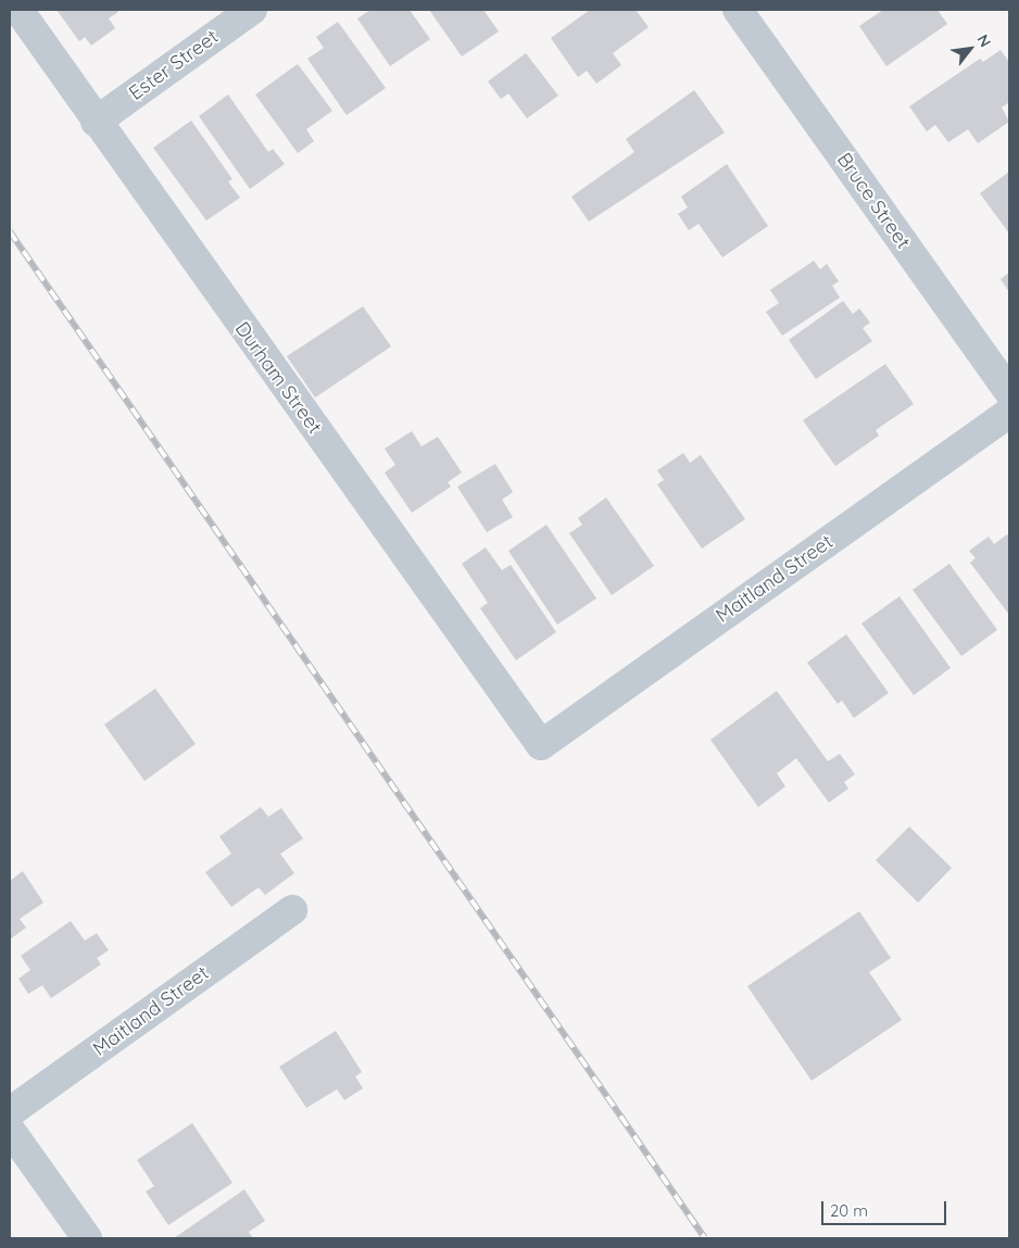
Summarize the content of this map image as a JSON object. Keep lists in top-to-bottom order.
{
  "streets": {
    "street": [
      "Ester Street",
      "Bruce Street",
      "Durham Street",
      "Maitland Street"
    ]
  },
  "crossings": [
    ["Ester Street", "Durham Street"],
    ["Durham Street", "Maitland Street"]
  ],
  "scale_bar": "20 m",
  "north": "top right"
}
